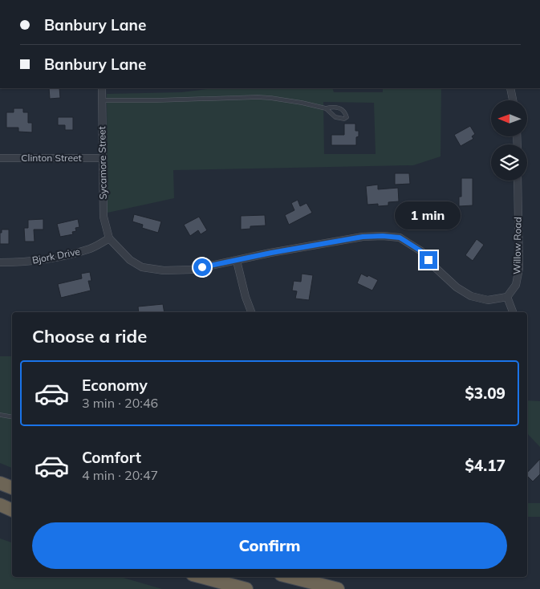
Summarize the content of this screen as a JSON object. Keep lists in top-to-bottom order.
{
  "streets": {
    "street": [
      "Clinton Street",
      "Sycamore Street",
      "Willow Road",
      "Bjork Drive"
    ]
  },
  "crossings": [
    ["Clinton Street", "Sycamore Street"],
    ["Sycamore Street", "Bjork Drive"]
  ],
  "north": "left",
  "page": {
    "banner": ["Banbury Lane", "Banbury Lane"],
    "bubble": "1 min",
    "heading": "Choose a ride",
    "list": [
      {
        "name": "Economy",
        "note": "3 min · 20:46",
        "value": "$3.09"
      },
      {
        "name": "Comfort",
        "note": "4 min · 20:47",
        "value": "$4.17"
      }
    ],
    "buttons": "Confirm"
  }
}
